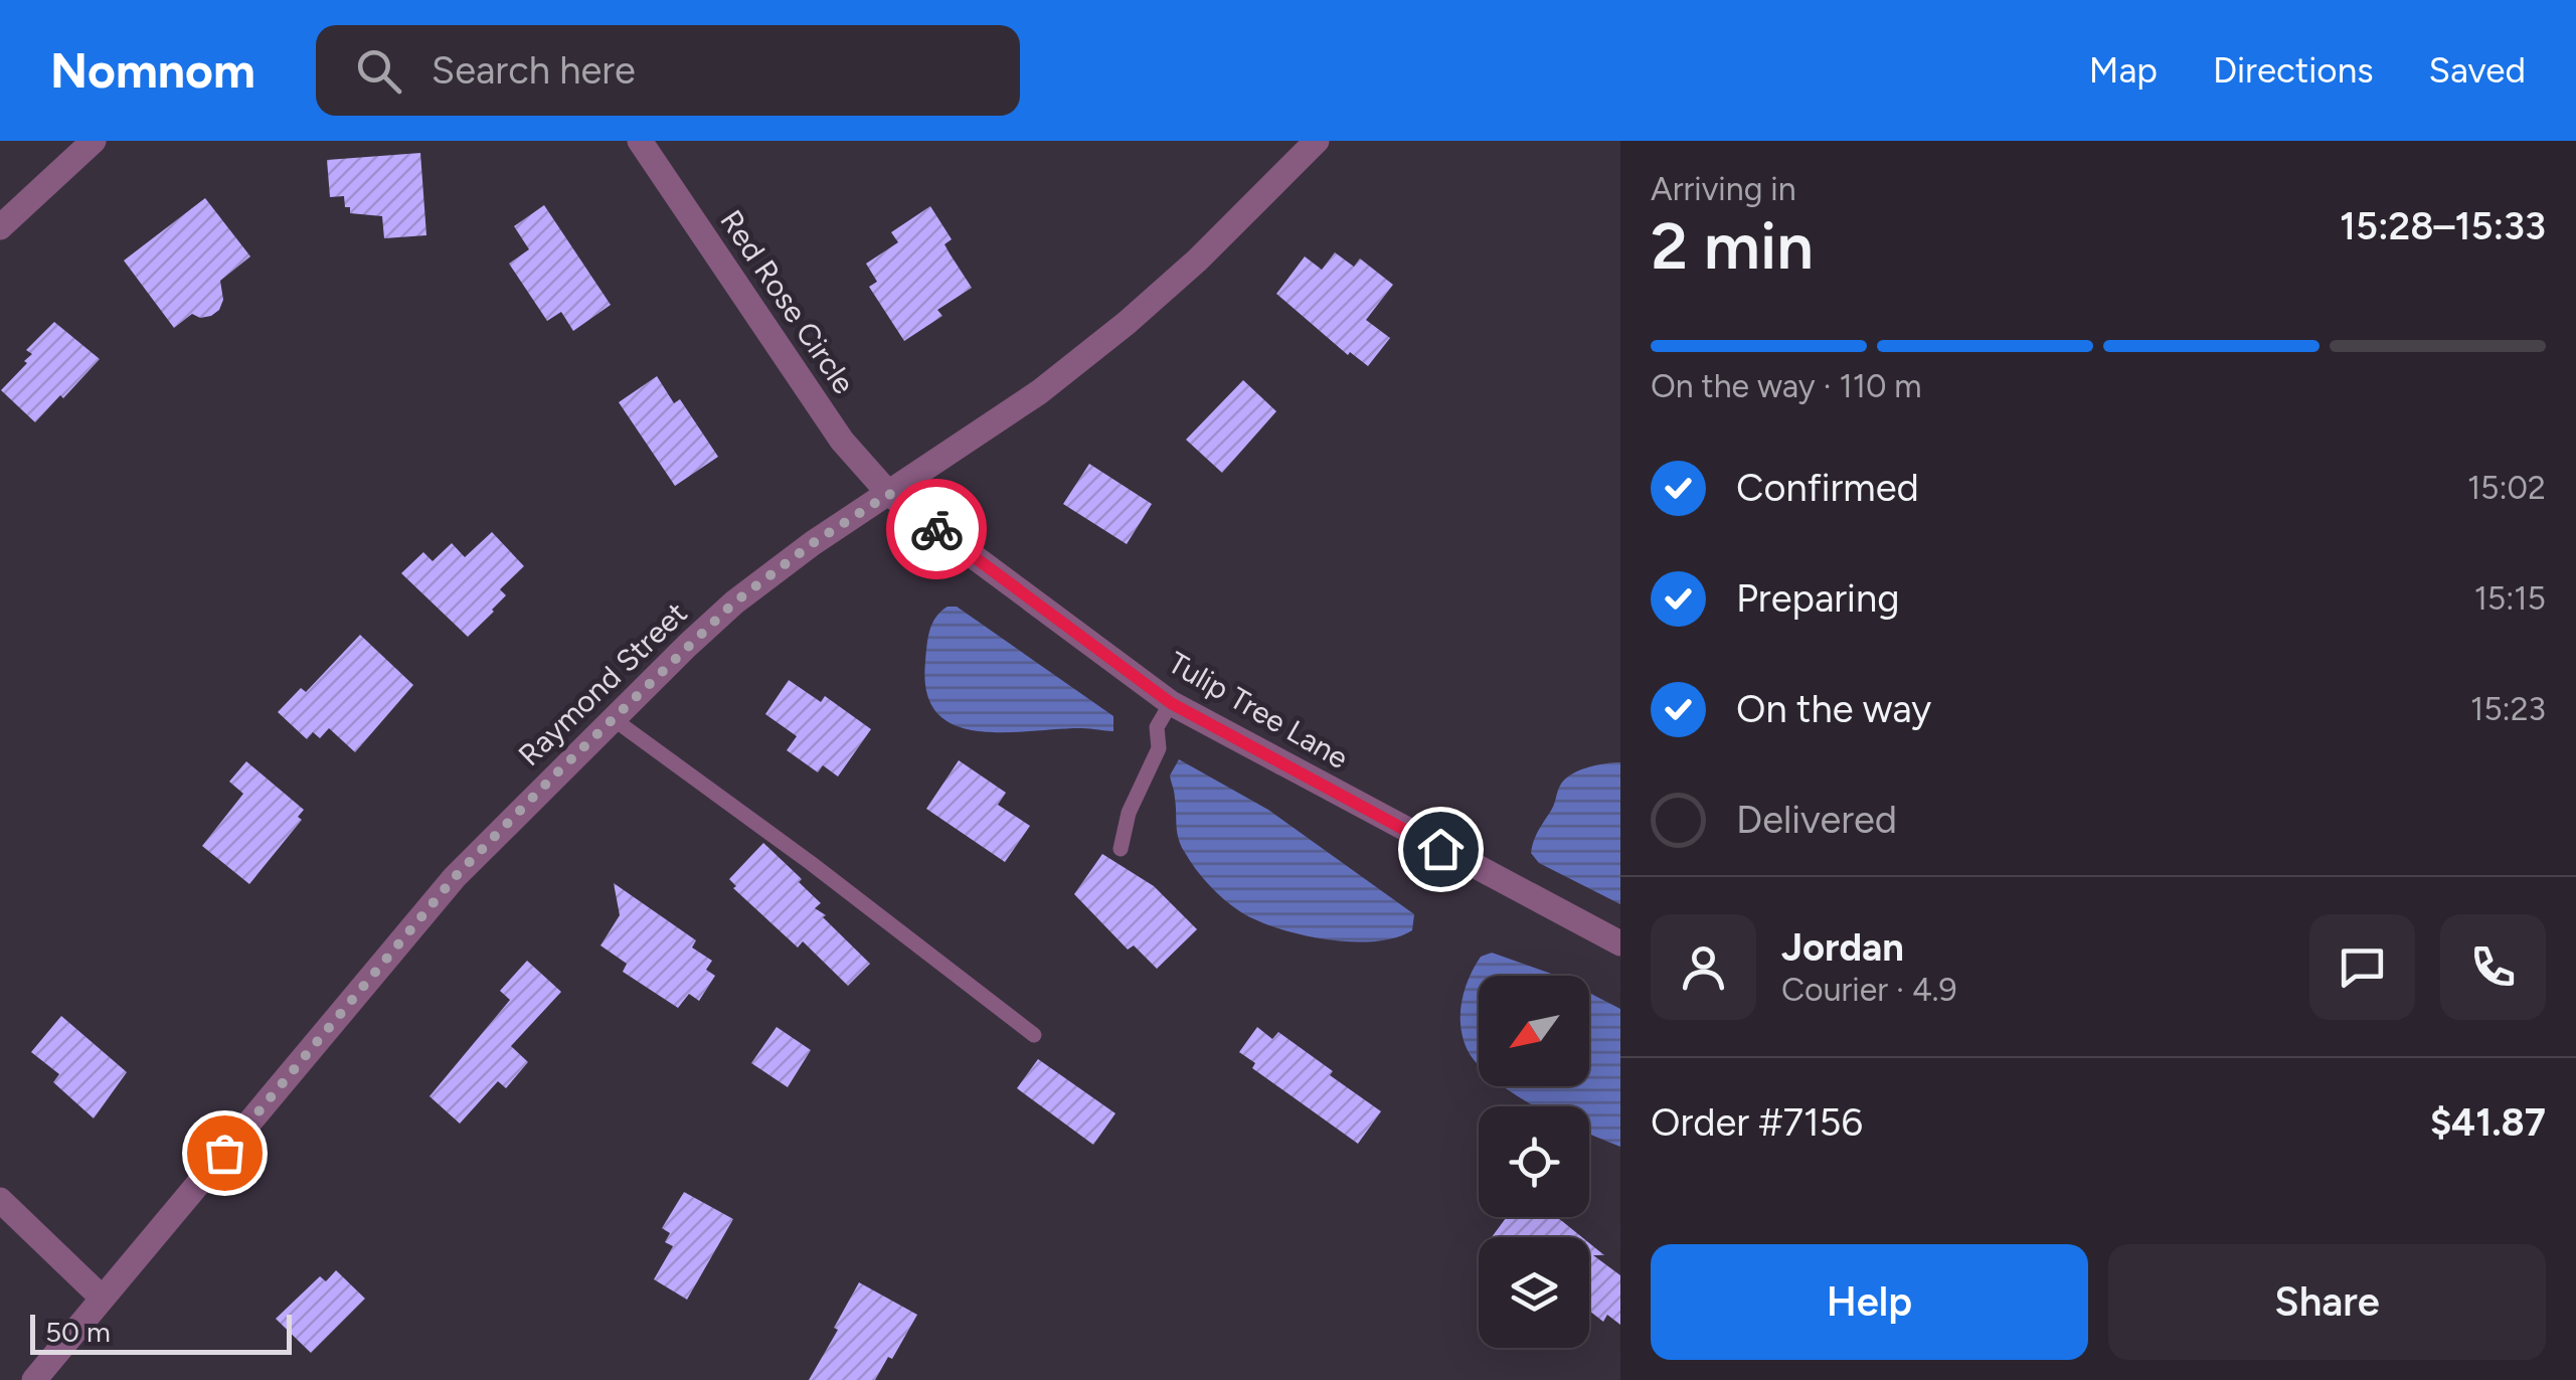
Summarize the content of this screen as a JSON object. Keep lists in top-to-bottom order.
{
  "streets": {
    "street": ["Red Rose Circle", "Raymond Street", "Tulip Tree Lane"]
  },
  "crossings": [
    ["Red Rose Circle", "Raymond Street"],
    ["Red Rose Circle", "Tulip Tree Lane"],
    ["Raymond Street", "Tulip Tree Lane"]
  ],
  "scale_bar": "50 m",
  "north": "bottom left",
  "page": {
    "header": "Nomnom",
    "search": "Search here",
    "nav": ["Map", "Directions", "Saved"],
    "heading": ["2 min", "Arriving in", "15:28–15:33"],
    "panel": [
      "Jordan",
      "Courier · 4.9",
      "Order #7156",
      "$41.87"
    ],
    "bar": "On the way · 110 m",
    "list": [
      ["Confirmed", "15:02"],
      ["Preparing", "15:15"],
      ["On the way", "15:23"],
      "Delivered"
    ],
    "buttons": ["Help", "Share"],
    "scale": "50 m"
  }
}
